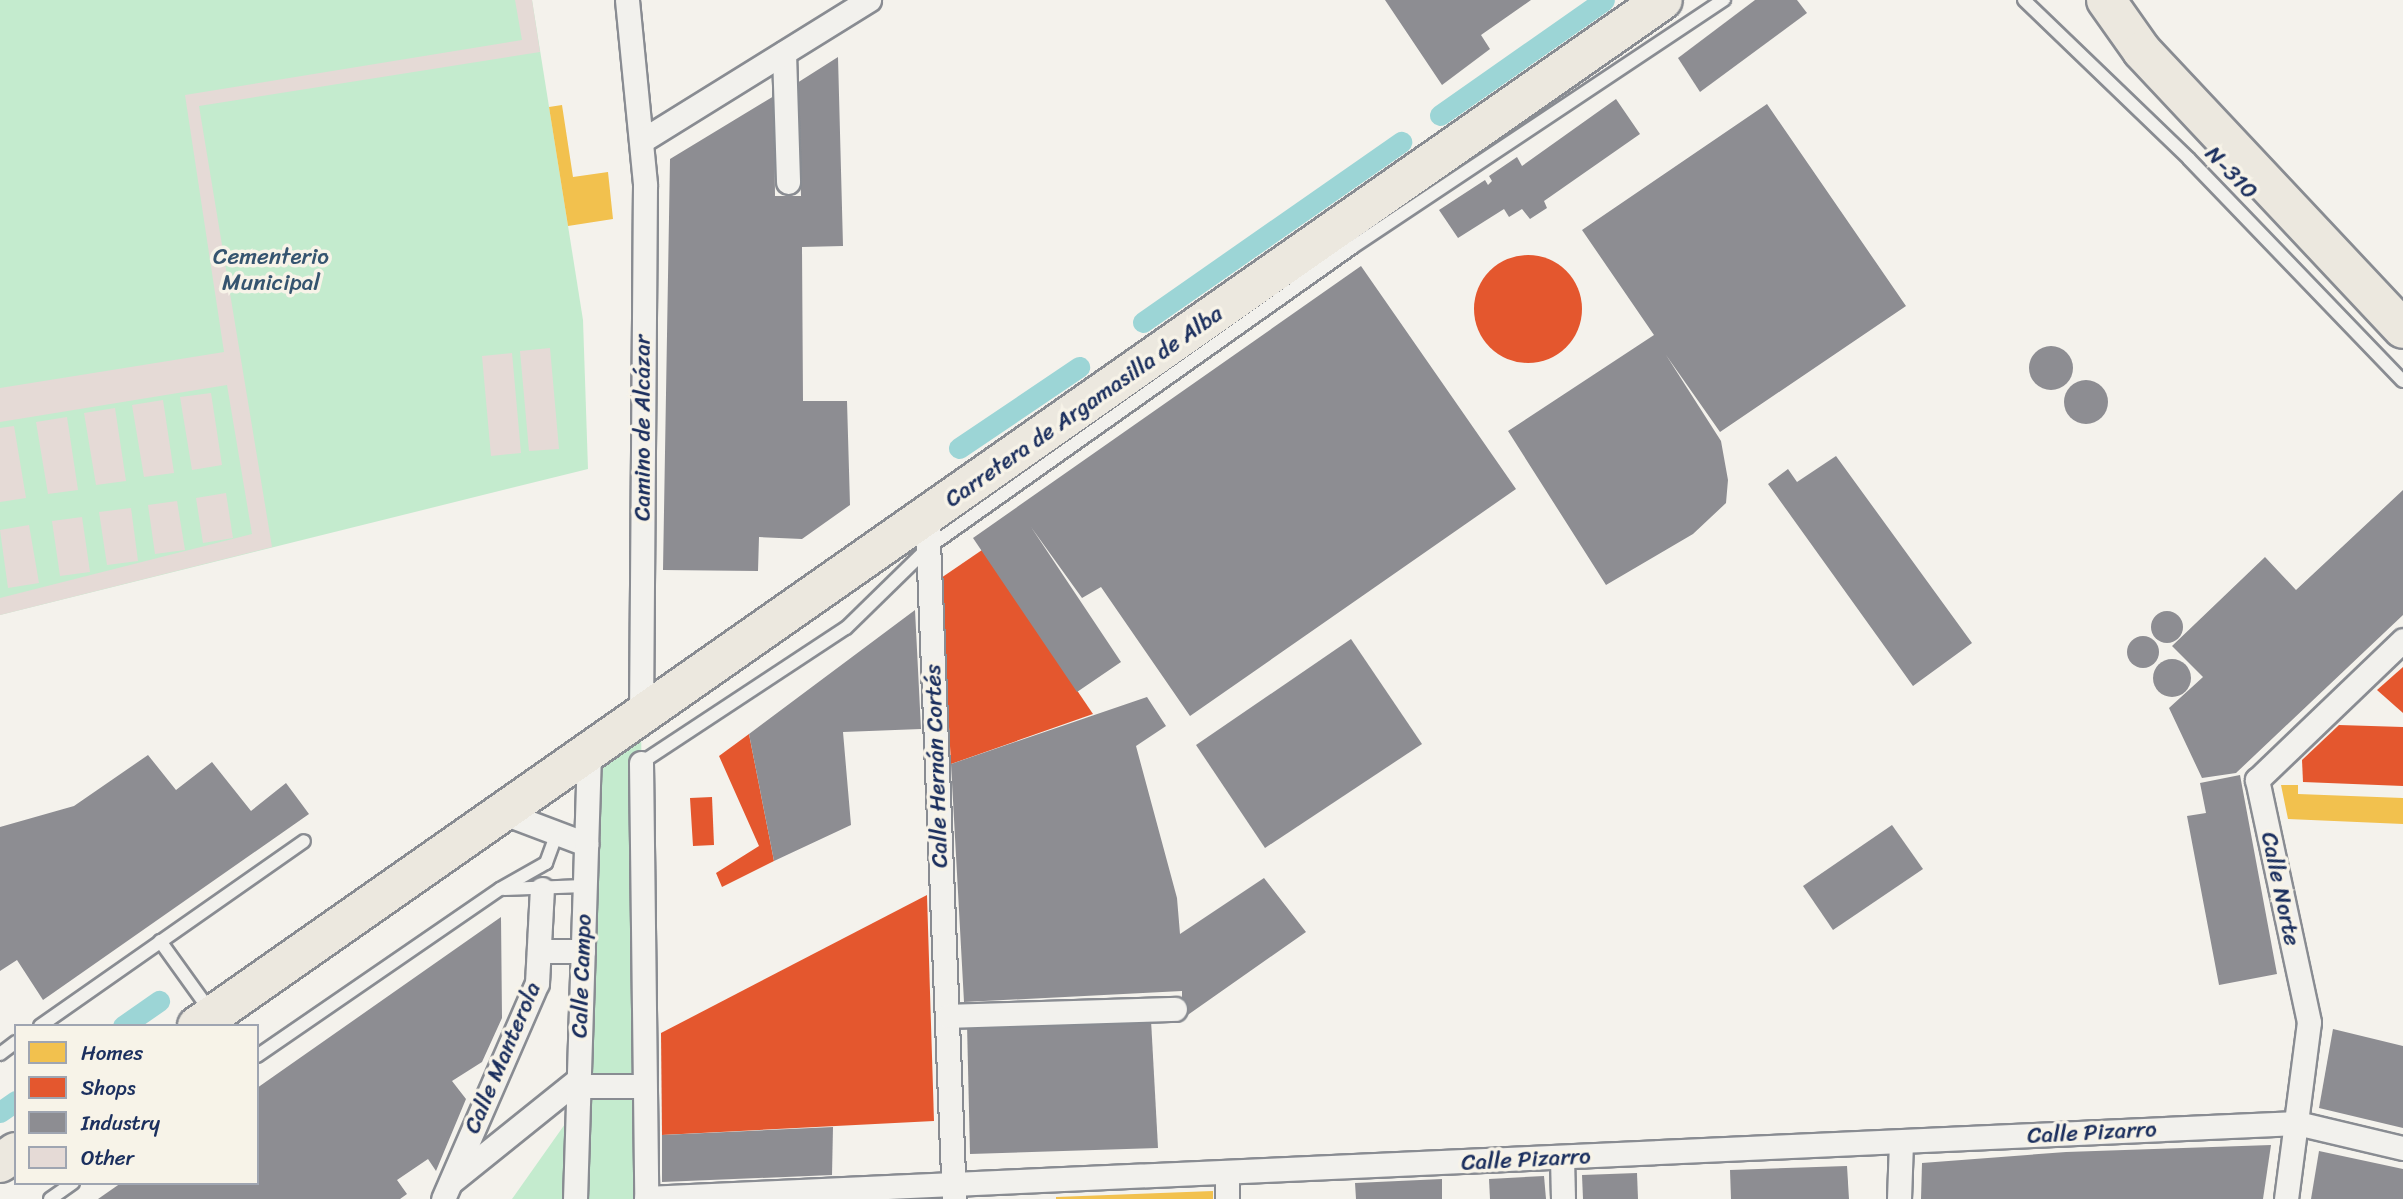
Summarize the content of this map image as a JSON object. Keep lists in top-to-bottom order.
{
  "streets": {
    "highway": ["Carretera de Argamasilla de Alba"],
    "street": [
      "Camino de Alcázar",
      "Calle Hernán Cortés",
      "Calle Norte",
      "Calle Campo",
      "Calle Manterola",
      "Calle Pizarro"
    ],
    "lane": ["N-310"]
  },
  "crossings": [
    ["Carretera de Argamasilla de Alba", "Camino de Alcázar"],
    ["Carretera de Argamasilla de Alba", "Calle Hernán Cortés"],
    ["Carretera de Argamasilla de Alba", "Calle Campo"],
    ["Calle Hernán Cortés", "Calle Pizarro"],
    ["Calle Norte", "Calle Pizarro"],
    ["Calle Campo", "Calle Manterola"]
  ],
  "parks": ["Cementerio Municipal"],
  "legend": [
    "Homes",
    "Shops",
    "Industry",
    "Other"
  ]
}
